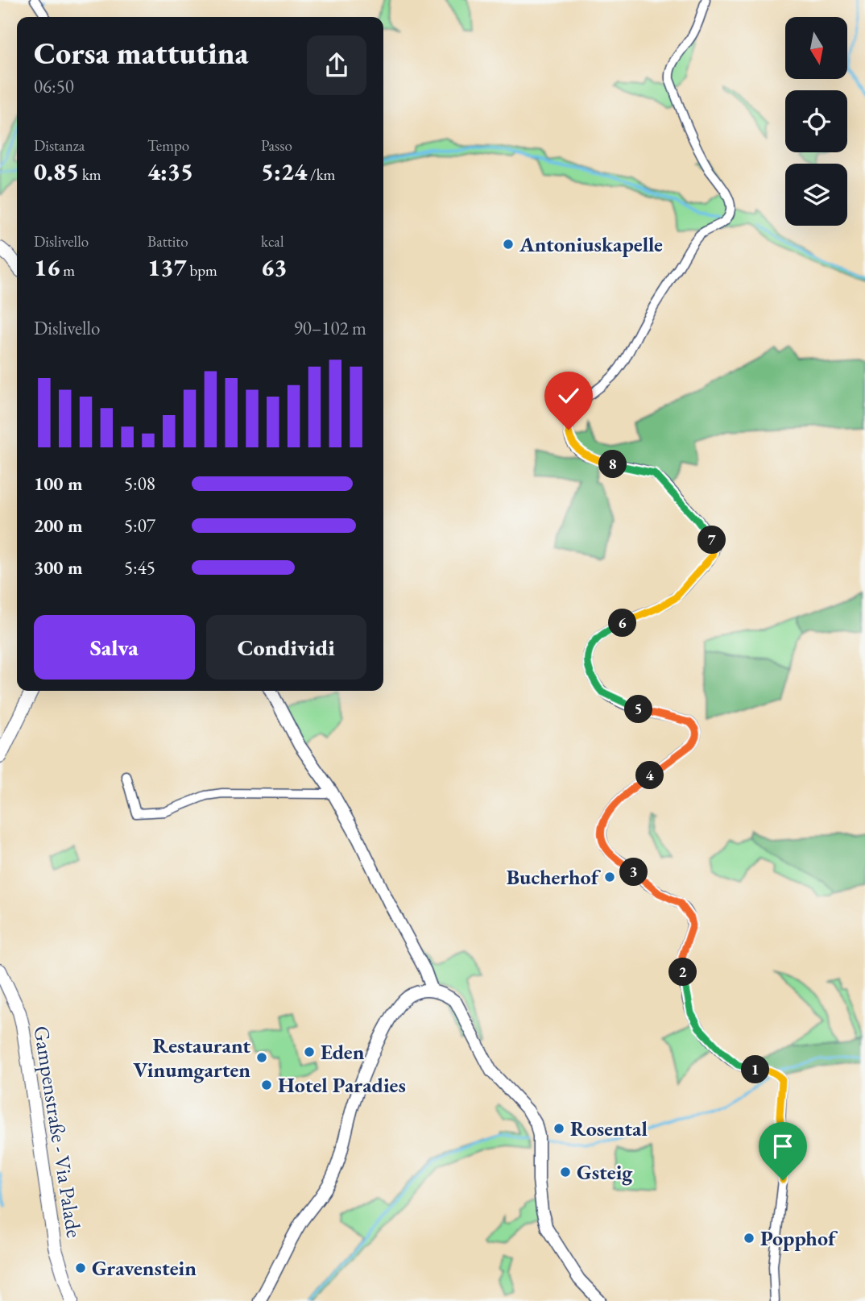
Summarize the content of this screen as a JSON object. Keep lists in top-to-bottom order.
{
  "streets": {
    "main road": ["Gampenstraße - Via Palade"]
  },
  "places": [
    "Antoniuskapelle",
    "Bucherhof",
    "Eden",
    "Restaurant Vinumgarten",
    "Hotel Paradies",
    "Rosental",
    "Gsteig",
    "Popphof",
    "Gravenstein"
  ],
  "north": "bottom",
  "page": {
    "heading": ["Corsa mattutina", "06:50"],
    "stats": [
      ["Distanza", "0.85 km"],
      ["Tempo", "4:35"],
      ["Passo", "5:24 /km"],
      ["Dislivello", "16 m"],
      ["Battito", "137 bpm"],
      ["kcal", "63"]
    ],
    "chart": ["Dislivello", "90–102 m"],
    "pins": [
      "8",
      "7",
      "6",
      "5",
      "4",
      "3",
      "2",
      "1"
    ],
    "list": [
      {
        "name": "100 m",
        "note": "5:08"
      },
      {
        "name": "200 m",
        "note": "5:07"
      },
      {
        "name": "300 m",
        "note": "5:45"
      }
    ],
    "buttons": ["Salva", "Condividi"]
  }
}
